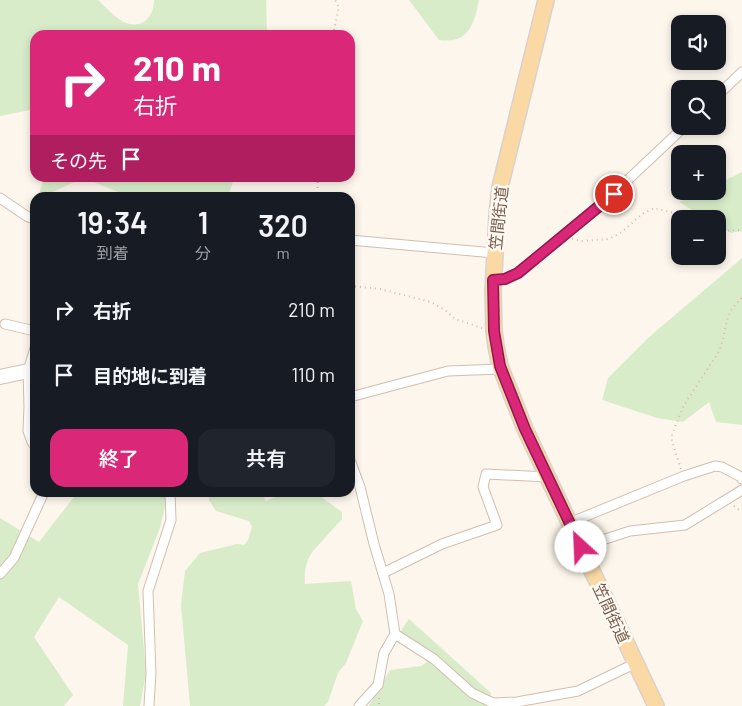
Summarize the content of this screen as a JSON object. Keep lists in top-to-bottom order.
{
  "streets": {
    "main road": ["笠間街道"]
  },
  "page": {
    "map_buttons": ["+", "−"],
    "turn": ["210 m", "右折"],
    "then": "その先",
    "eta": [
      "19:34",
      "到着",
      "1",
      "分",
      "320",
      "m"
    ],
    "list": [
      {
        "name": "右折",
        "value": "210 m"
      },
      {
        "name": "目的地に到着",
        "value": "110 m"
      }
    ],
    "buttons": ["終了", "共有"]
  }
}
